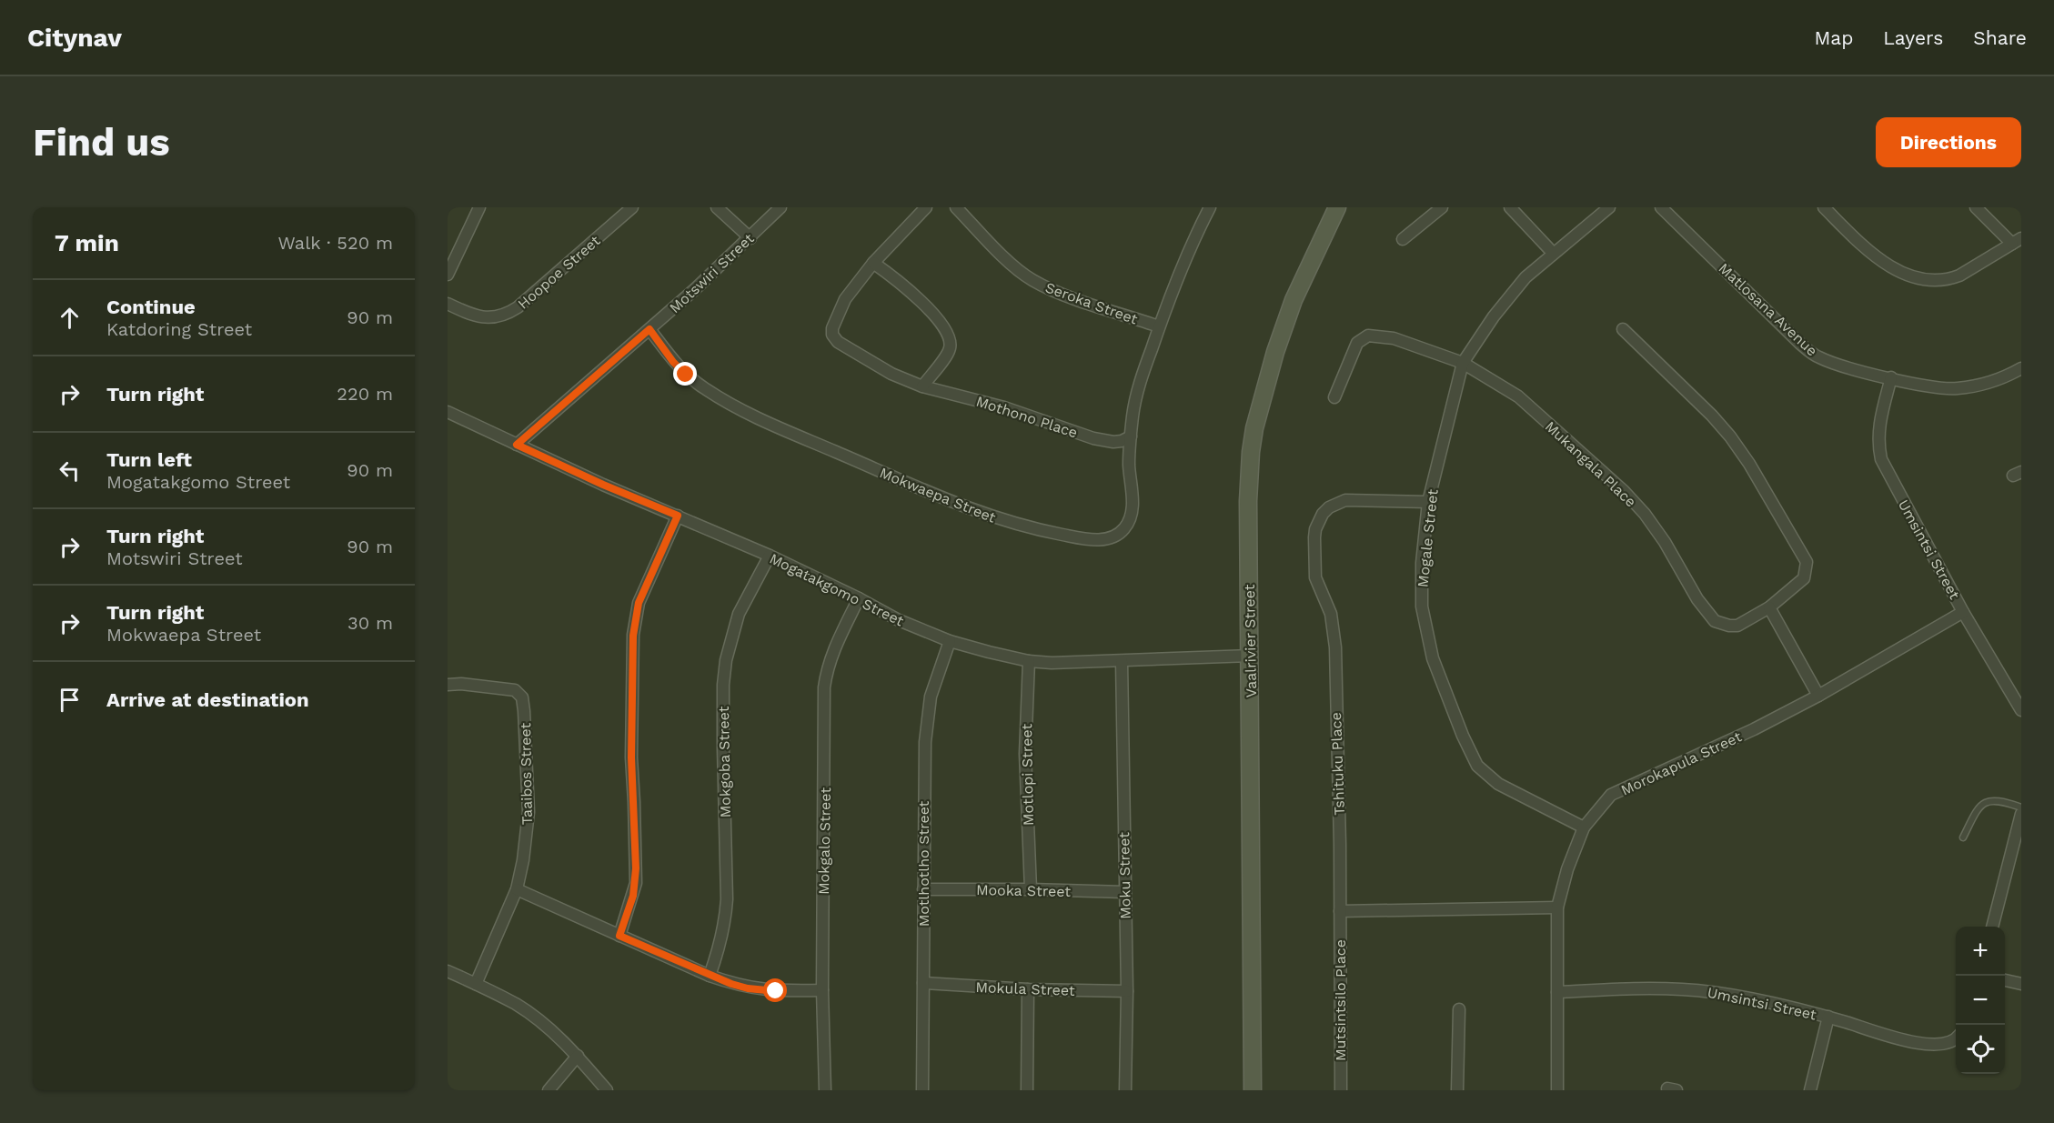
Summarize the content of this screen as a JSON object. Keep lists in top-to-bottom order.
{
  "streets": {
    "street": [
      "Hoopoe Street",
      "Motswiri Street",
      "Seroka Street",
      "Matlosana Avenue",
      "Mothono Place",
      "Mukangala Place",
      "Mokwaepa Street",
      "Mogale Street",
      "Umsintsi Street",
      "Mogatakgomo Street",
      "Vaalrivier Street",
      "Mokgoba Street",
      "Morokapula Street",
      "Tshituku Place",
      "Taaibos Street",
      "Motlopi Street",
      "Mokgalo Street",
      "Motlhotlho Street",
      "Moku Street",
      "Mooka Street",
      "Mokula Street",
      "Mutsintsilo Place"
    ]
  },
  "crossings": [
    ["Motswiri Street", "Mokwaepa Street"],
    ["Motswiri Street", "Mogatakgomo Street"],
    ["Seroka Street", "Mokwaepa Street"],
    ["Matlosana Avenue", "Umsintsi Street"],
    ["Mothono Place", "Mokwaepa Street"],
    ["Mukangala Place", "Mogale Street"],
    ["Mogale Street", "Morokapula Street"],
    ["Mogale Street", "Tshituku Place"],
    ["Umsintsi Street", "Morokapula Street"],
    ["Mogatakgomo Street", "Vaalrivier Street"],
    ["Mogatakgomo Street", "Mokgoba Street"],
    ["Mogatakgomo Street", "Motlopi Street"],
    ["Mogatakgomo Street", "Mokgalo Street"],
    ["Mogatakgomo Street", "Motlhotlho Street"],
    ["Mogatakgomo Street", "Moku Street"],
    ["Tshituku Place", "Mutsintsilo Place"],
    ["Motlopi Street", "Mooka Street"],
    ["Motlhotlho Street", "Mooka Street"],
    ["Motlhotlho Street", "Mokula Street"],
    ["Moku Street", "Mooka Street"],
    ["Moku Street", "Mokula Street"]
  ],
  "page": {
    "header": "Citynav",
    "nav": ["Map", "Layers", "Share"],
    "buttons": "Directions",
    "title": "Find us",
    "heading": ["7 min", "Walk · 520 m"],
    "list": [
      ["Continue", "Katdoring Street", "90 m"],
      ["Turn right", "220 m"],
      ["Turn left", "Mogatakgomo Street", "90 m"],
      ["Turn right", "Motswiri Street", "90 m"],
      ["Turn right", "Mokwaepa Street", "30 m"],
      "Arrive at destination"
    ],
    "map_buttons": ["+", "−"]
  }
}
